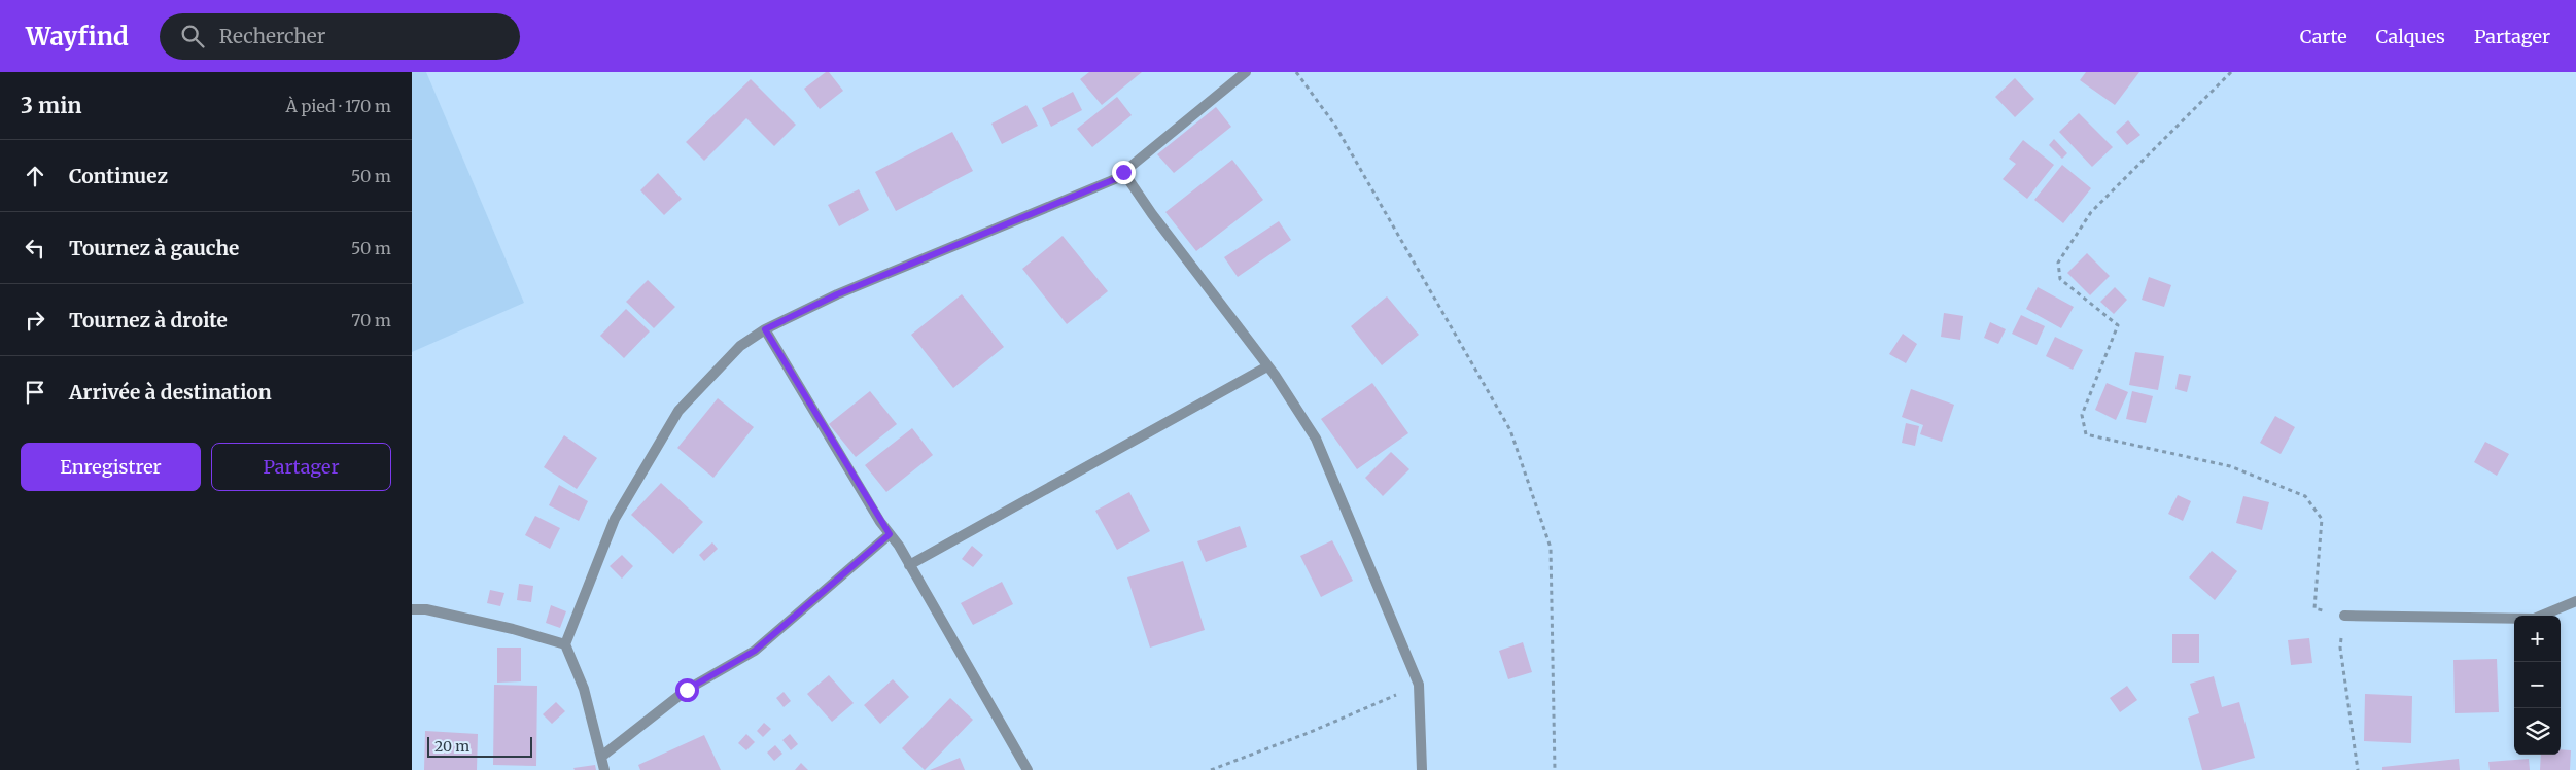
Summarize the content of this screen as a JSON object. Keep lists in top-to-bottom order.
{
  "scale_bar": "20 m",
  "page": {
    "header": "Wayfind",
    "search": "Rechercher",
    "nav": ["Carte", "Calques", "Partager"],
    "heading": ["3 min", "À pied · 170 m"],
    "list": [
      ["Continuez", "50 m"],
      ["Tournez à gauche", "50 m"],
      ["Tournez à droite", "70 m"],
      "Arrivée à destination"
    ],
    "buttons": ["Enregistrer", "Partager"],
    "map_buttons": ["+", "−"],
    "scale": "20 m"
  }
}
